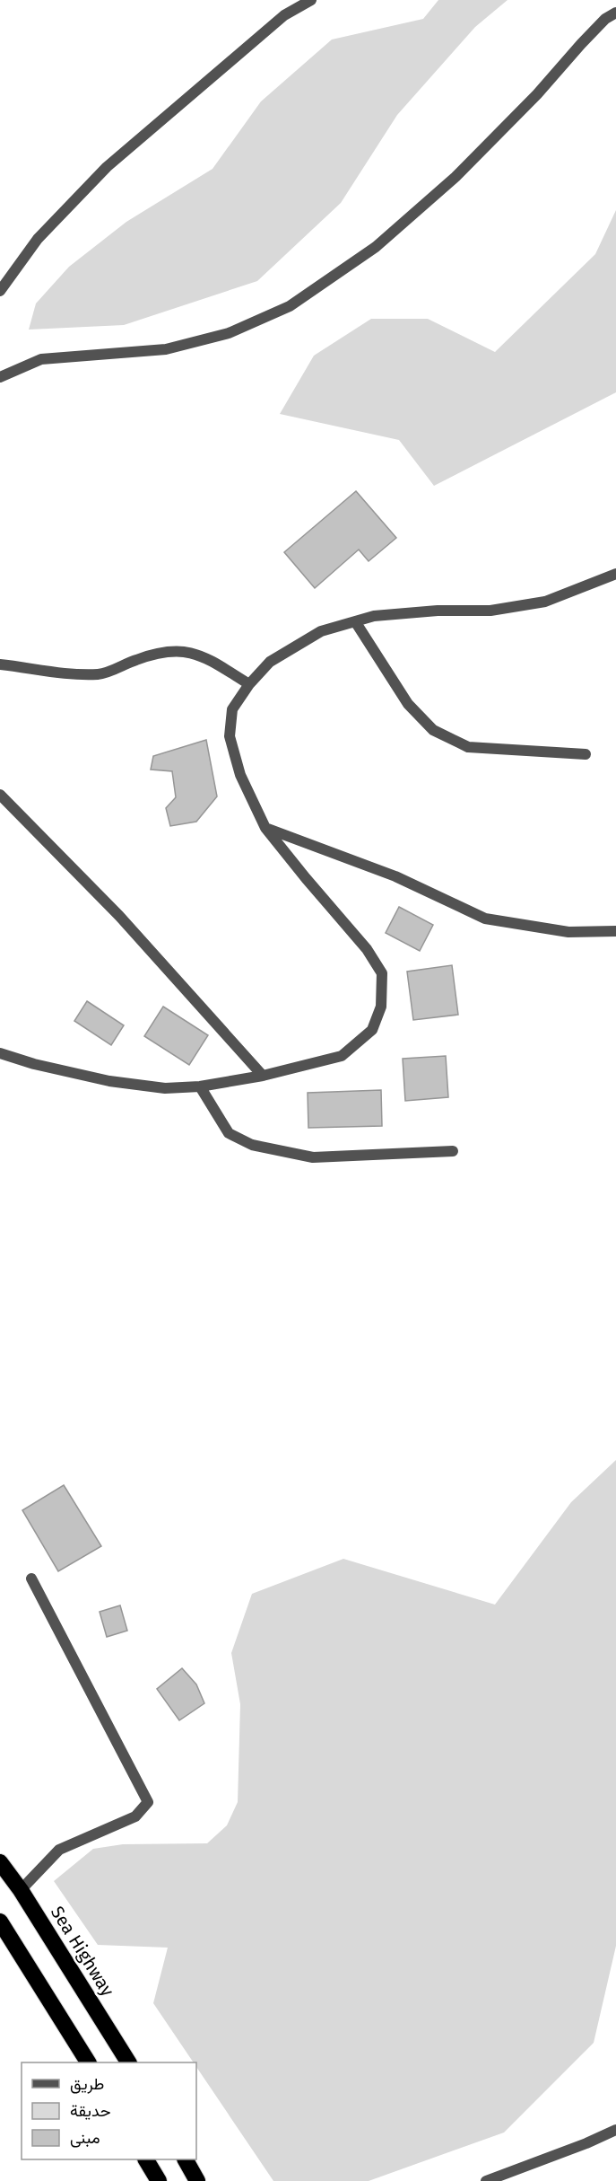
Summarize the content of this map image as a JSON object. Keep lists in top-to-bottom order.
{
  "streets": {
    "highway": ["Sea Highway"]
  },
  "legend": ["طريق", "حديقة", "مبنى"]
}
